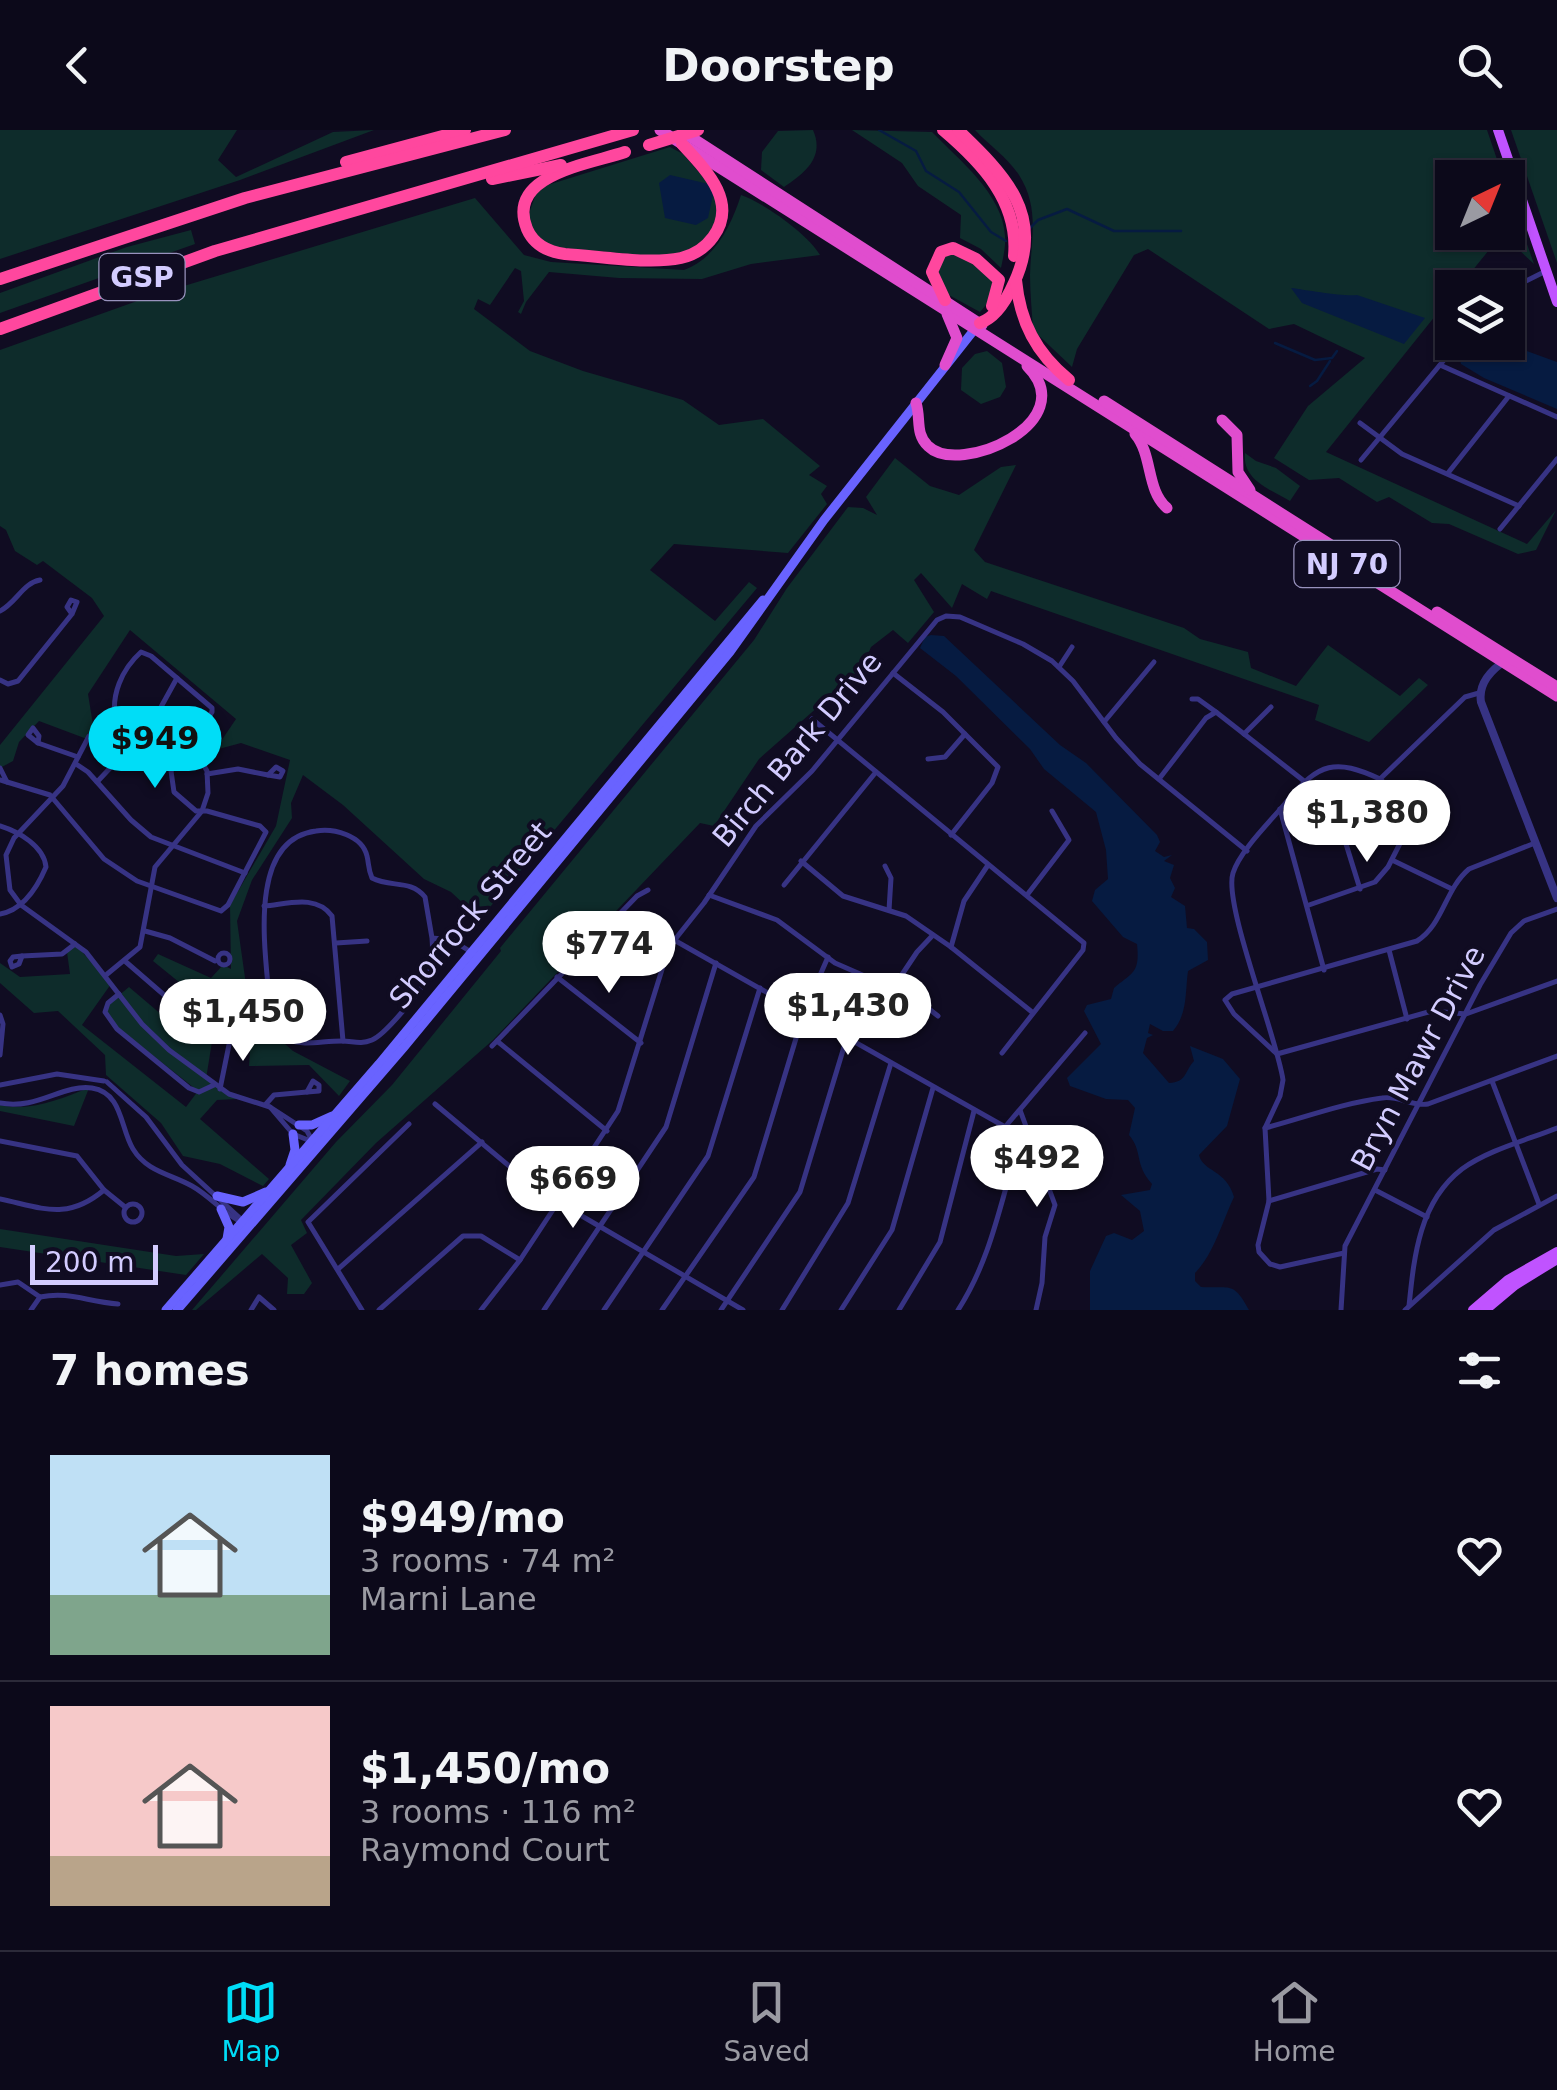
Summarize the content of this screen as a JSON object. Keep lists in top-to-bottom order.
{
  "streets": {
    "highway": ["GSP", "NJ 70"],
    "main road": ["Shorrock Street"],
    "street": ["Birch Bark Drive", "Bryn Mawr Drive"]
  },
  "crossings": [
    ["NJ 70", "Shorrock Street"]
  ],
  "scale_bar": "200 m",
  "north": "top right",
  "page": {
    "header": "Doorstep",
    "price": [
      "$949",
      "$1,380",
      "$774",
      "$1,430",
      "$1,450",
      "$492",
      "$669"
    ],
    "scale": "200 m",
    "heading": "7 homes",
    "list": [
      {
        "name": "$949/mo",
        "note": "3 rooms · 74 m² · Marni Lane"
      },
      {
        "name": "$1,450/mo",
        "note": "3 rooms · 116 m² · Raymond Court"
      }
    ],
    "tabs": ["Map", "Saved", "Home"]
  }
}
